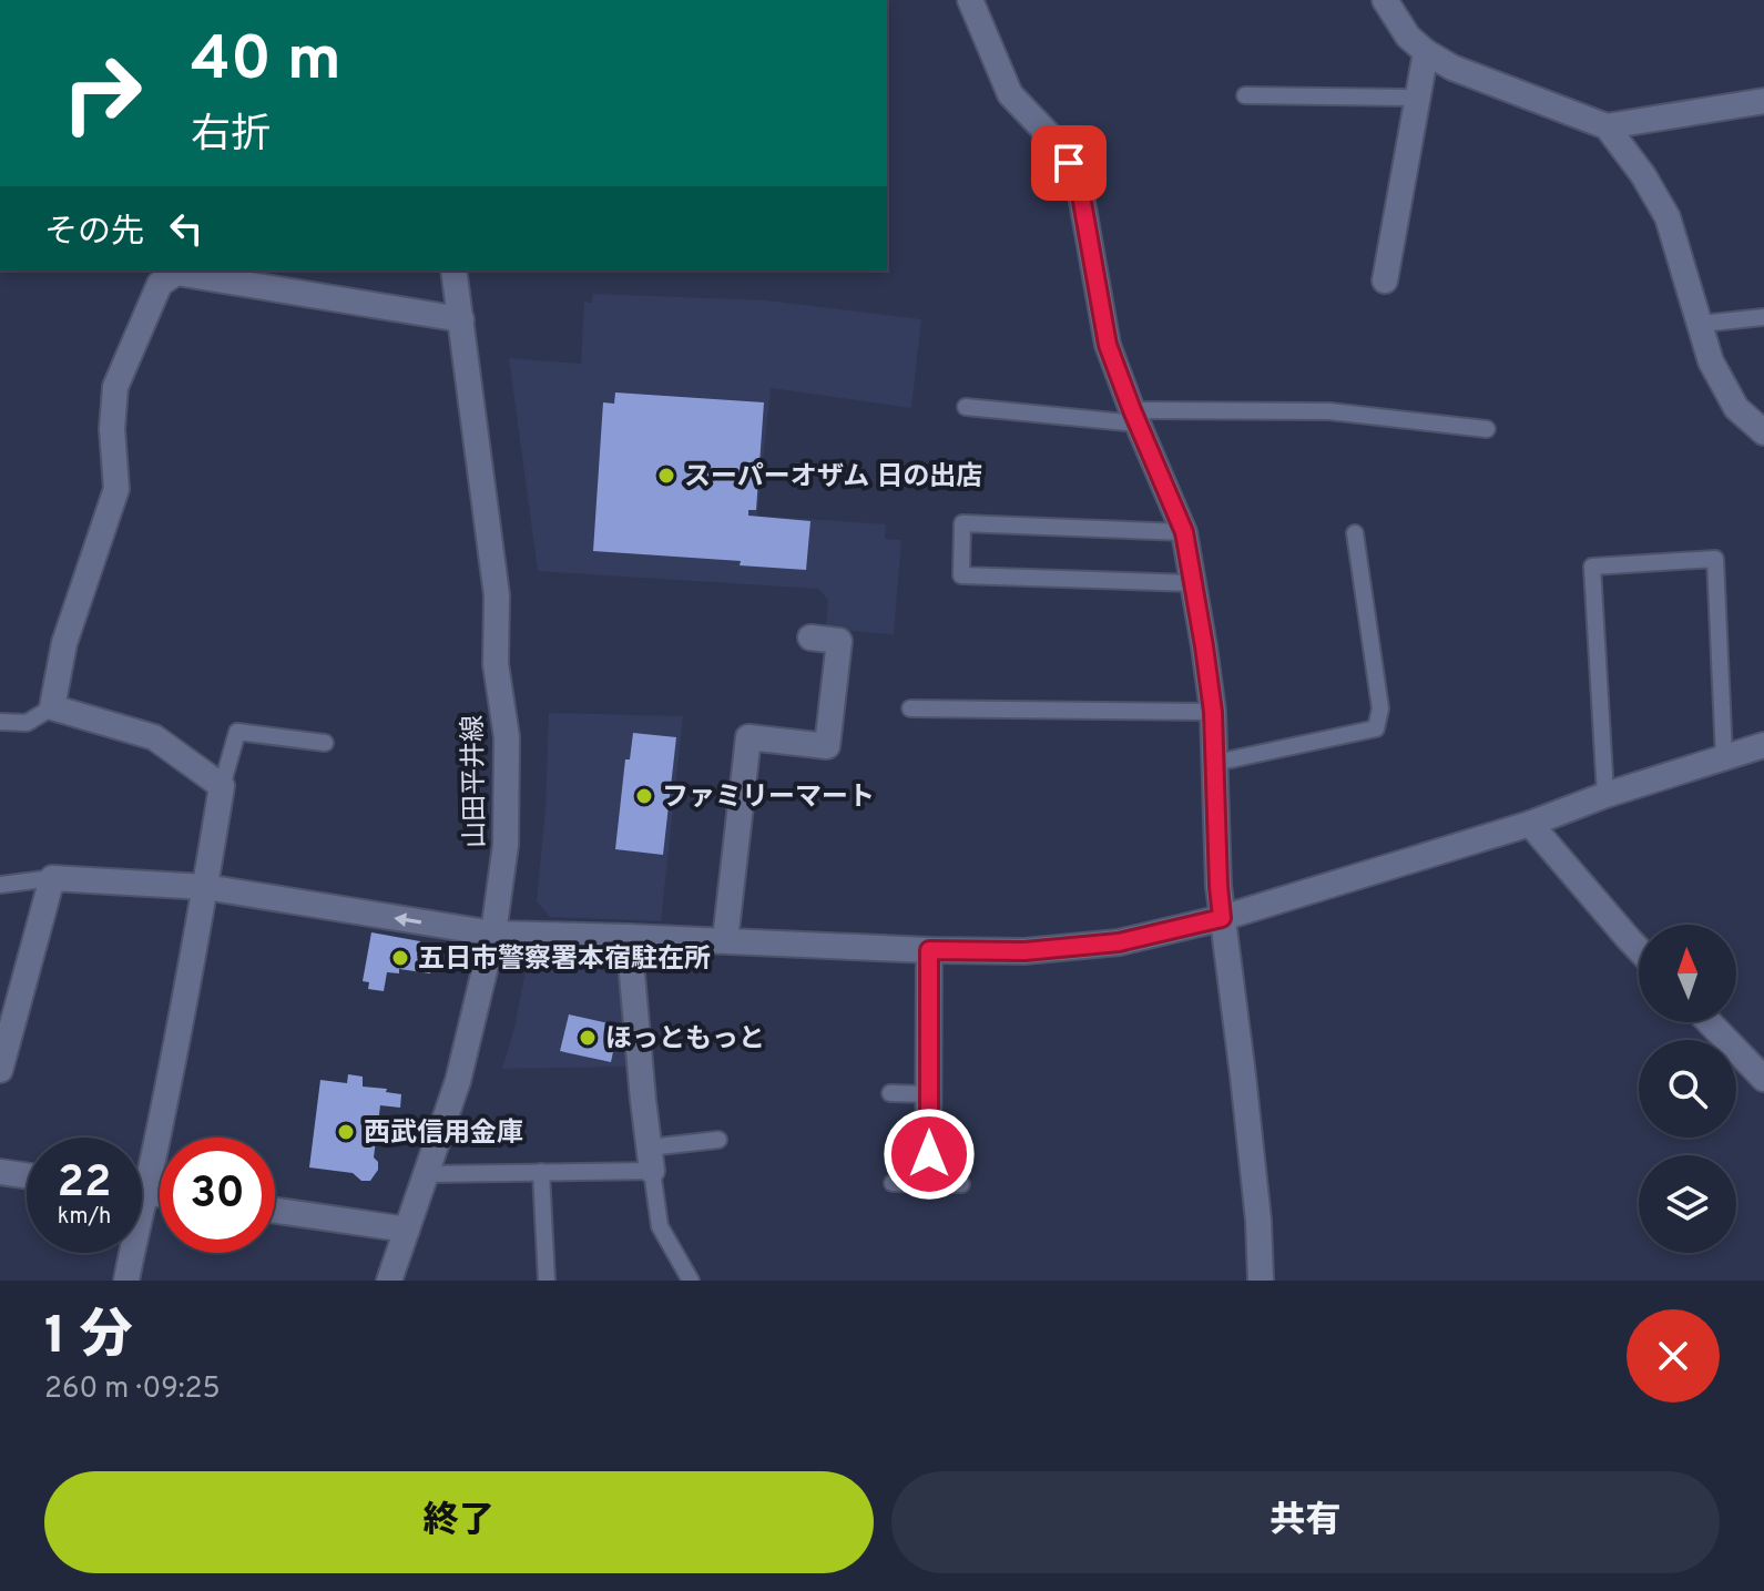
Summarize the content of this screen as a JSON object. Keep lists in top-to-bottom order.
{
  "streets": {
    "street": ["山田平井線"]
  },
  "places": [
    "スーパーオザム 日の出店",
    "ファミリーマート",
    "五日市警察署本宿駐在所",
    "ほっともっと",
    "西武信用金庫"
  ],
  "north": "top",
  "page": {
    "turn": ["40 m", "右折"],
    "then": "その先",
    "speed": "22 km/h",
    "limit": "30",
    "heading": ["1 分", "260 m · 09:25"],
    "buttons": ["終了", "共有"]
  }
}
